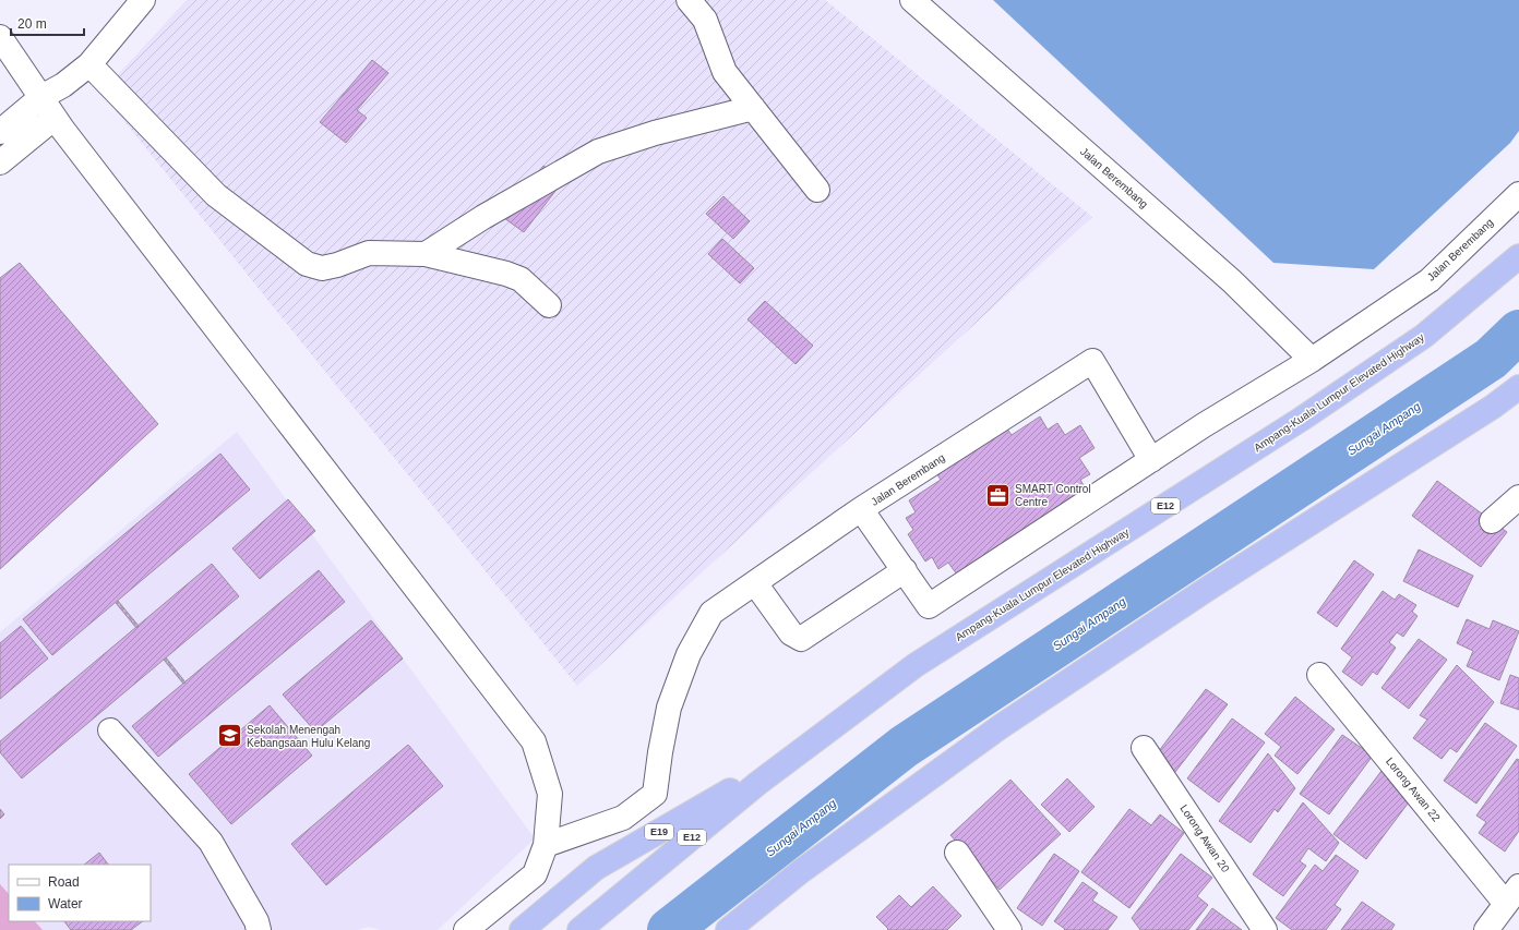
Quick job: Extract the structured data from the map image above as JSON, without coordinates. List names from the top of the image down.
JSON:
{
  "streets": {
    "highway": ["Ampang-Kuala Lumpur Elevated Highway", "E12", "E19"],
    "street": ["Jalan Berembang", "Lorong Awan 22", "Lorong Awan 20"]
  },
  "crossings": [
    ["Ampang-Kuala Lumpur Elevated Highway", "E19"]
  ],
  "water": ["Sungai Ampang"],
  "places": {
    "office": ["SMART Control Centre"],
    "school or university": ["Sekolah Menengah Kebangsaan Hulu Kelang"]
  },
  "legend": ["Road", "Water"],
  "scale_bar": "20 m"
}
